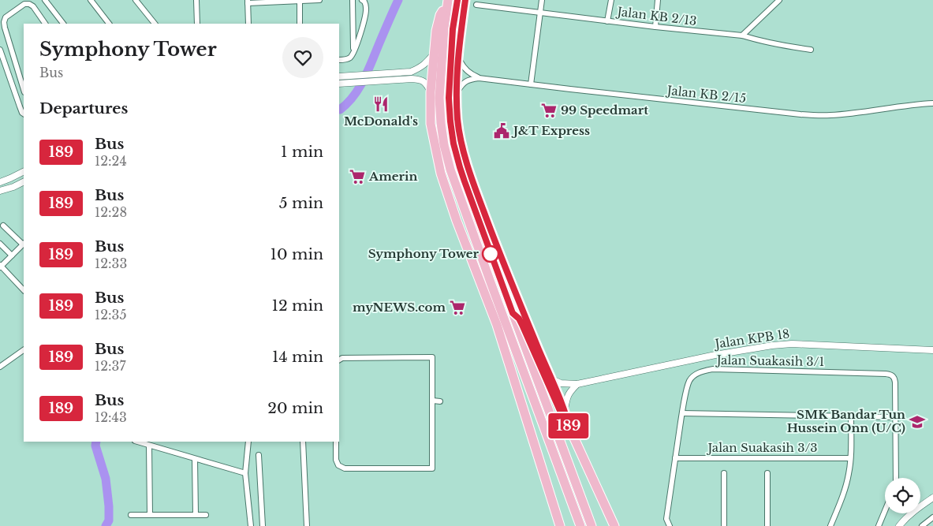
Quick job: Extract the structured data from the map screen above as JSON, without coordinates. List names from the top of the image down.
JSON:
{
  "streets": {
    "street": [
      "Jalan KB 2/13",
      "Jalan KB 2/15",
      "Jalan KPB 18",
      "Jalan Suakasih 3/1",
      "Jalan Suakasih 3/3"
    ]
  },
  "crossings": [
    ["Jalan Suakasih 3/1", "Jalan Suakasih 3/3"]
  ],
  "places": {
    "restaurant": ["McDonald's"],
    "supermarket": ["99 Speedmart", "Amerin", "myNEWS.com"],
    "public building": ["J&T Express"],
    "other": ["Symphony Tower"],
    "school or university": ["SMK Bandar Tun Hussein Onn (U/C)"]
  },
  "lines": ["bus line 189"],
  "page": {
    "on_map": "189",
    "heading": [
      ["Symphony Tower", "Bus"],
      "Departures"
    ],
    "list": [
      {
        "mark": "189",
        "name": "Bus",
        "note": "12:24",
        "value": "1 min"
      },
      {
        "mark": "189",
        "name": "Bus",
        "note": "12:28",
        "value": "5 min"
      },
      {
        "mark": "189",
        "name": "Bus",
        "note": "12:33",
        "value": "10 min"
      },
      {
        "mark": "189",
        "name": "Bus",
        "note": "12:35",
        "value": "12 min"
      },
      {
        "mark": "189",
        "name": "Bus",
        "note": "12:37",
        "value": "14 min"
      },
      {
        "mark": "189",
        "name": "Bus",
        "note": "12:43",
        "value": "20 min"
      }
    ]
  }
}
